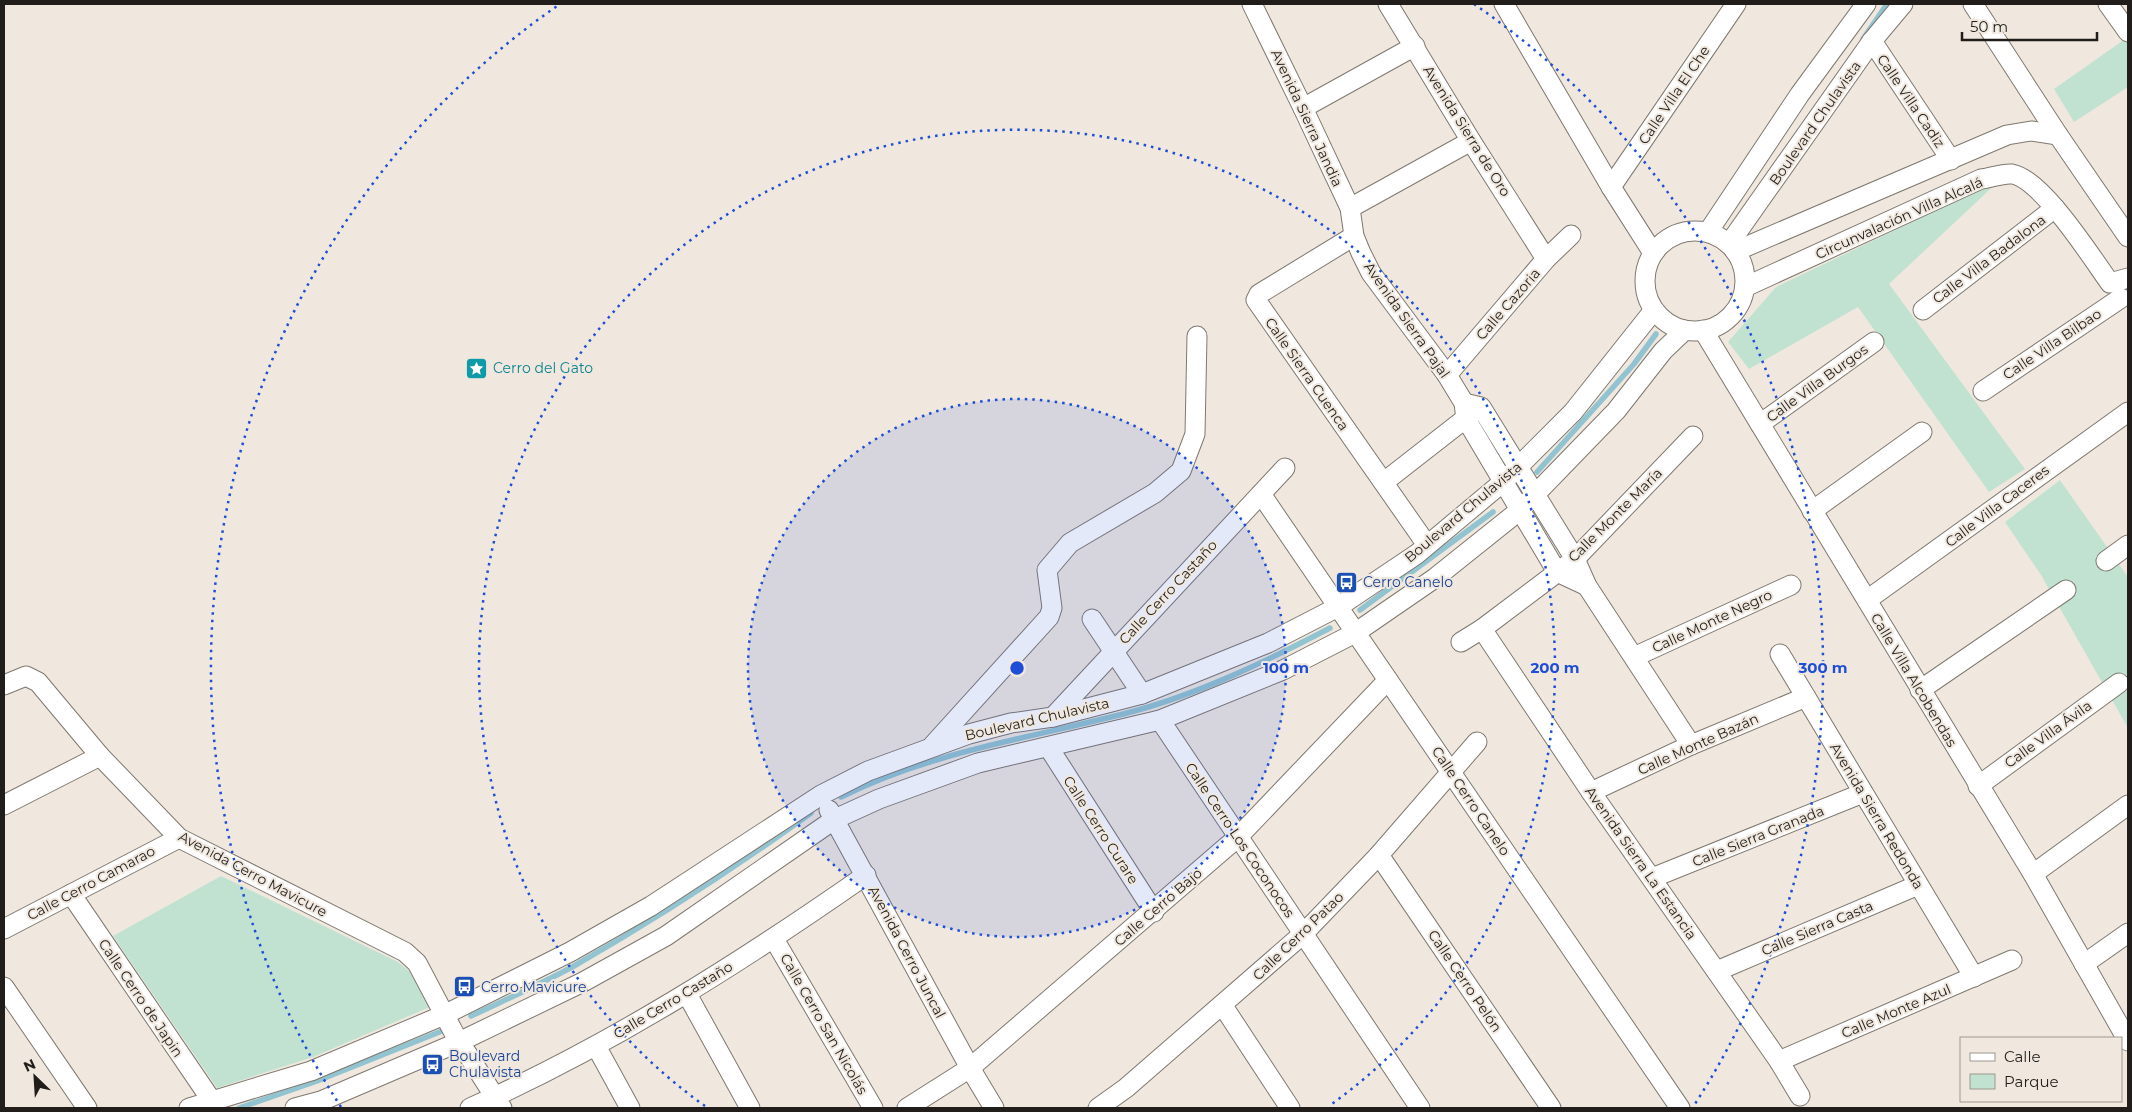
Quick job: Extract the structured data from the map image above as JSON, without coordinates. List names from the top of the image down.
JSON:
{
  "streets": {
    "street": [
      "Calle Villa El Che",
      "Calle Villa Cadiz",
      "Avenida Sierra Jandia",
      "Boulevard Chulavista",
      "Avenida Sierra de Oro",
      "Circunvalación Villa Alcalá",
      "Calle Villa Badalona",
      "Calle Cazoria",
      "Avenida Sierra Pajal",
      "Calle Villa Bilbao",
      "Calle Sierra Cuenca",
      "Calle Villa Burgos",
      "Calle Villa Caceres",
      "Calle Monte María",
      "Calle Cerro Castaño",
      "Calle Monte Negro",
      "Calle Villa Alcobendas",
      "Calle Villa Ávila",
      "Calle Monte Bazán",
      "Calle Cerro Canelo",
      "Avenida Sierra Redonda",
      "Calle Cerro Curare",
      "Calle Sierra Granada",
      "Calle Cerro Los Coconocos",
      "Avenida Sierra La Estancia",
      "Avenida Cerro Mavicure",
      "Calle Cerro Camarao",
      "Calle Cerro Bajo",
      "Calle Sierra Casta",
      "Calle Cerro Patao",
      "Avenida Cerro Juncal",
      "Calle Cerro Pelón",
      "Calle Cerro de Japin",
      "Calle Monte Azul",
      "Calle Cerro San Nicolás"
    ]
  },
  "crossings": [
    ["Calle Villa Cadiz", "Boulevard Chulavista"],
    ["Avenida Sierra Jandia", "Avenida Sierra Pajal"],
    ["Avenida Sierra Jandia", "Calle Sierra Cuenca"],
    ["Boulevard Chulavista", "Circunvalación Villa Alcalá"],
    ["Boulevard Chulavista", "Avenida Sierra Pajal"],
    ["Boulevard Chulavista", "Calle Sierra Cuenca"],
    ["Boulevard Chulavista", "Calle Cerro Castaño"],
    ["Boulevard Chulavista", "Calle Villa Alcobendas"],
    ["Boulevard Chulavista", "Calle Cerro Canelo"],
    ["Boulevard Chulavista", "Avenida Cerro Mavicure"],
    ["Boulevard Chulavista", "Avenida Cerro Juncal"],
    ["Boulevard Chulavista", "Calle Cerro de Japin"],
    ["Avenida Sierra de Oro", "Calle Cazoria"],
    ["Circunvalación Villa Alcalá", "Calle Villa Badalona"],
    ["Circunvalación Villa Alcalá", "Calle Villa Bilbao"],
    ["Circunvalación Villa Alcalá", "Calle Villa Alcobendas"],
    ["Calle Cazoria", "Avenida Sierra Pajal"],
    ["Avenida Sierra Pajal", "Calle Sierra Cuenca"],
    ["Avenida Sierra Pajal", "Calle Monte María"],
    ["Avenida Sierra Pajal", "Calle Monte Negro"],
    ["Avenida Sierra Pajal", "Calle Monte Bazán"],
    ["Calle Villa Burgos", "Calle Villa Alcobendas"],
    ["Calle Villa Caceres", "Calle Villa Alcobendas"],
    ["Calle Monte María", "Avenida Sierra La Estancia"],
    ["Calle Cerro Castaño", "Calle Cerro Canelo"],
    ["Calle Cerro Castaño", "Avenida Cerro Mavicure"],
    ["Calle Cerro Castaño", "Avenida Cerro Juncal"],
    ["Calle Cerro Castaño", "Calle Cerro San Nicolás"],
    ["Calle Villa Alcobendas", "Calle Villa Ávila"],
    ["Calle Monte Bazán", "Avenida Sierra Redonda"],
    ["Calle Monte Bazán", "Avenida Sierra La Estancia"],
    ["Calle Cerro Canelo", "Calle Cerro Bajo"],
    ["Calle Cerro Canelo", "Calle Cerro Patao"],
    ["Avenida Sierra Redonda", "Calle Sierra Granada"],
    ["Avenida Sierra Redonda", "Calle Sierra Casta"],
    ["Avenida Sierra Redonda", "Calle Monte Azul"],
    ["Calle Cerro Curare", "Calle Cerro Bajo"],
    ["Calle Sierra Granada", "Avenida Sierra La Estancia"],
    ["Calle Cerro Los Coconocos", "Calle Cerro Bajo"],
    ["Calle Cerro Los Coconocos", "Calle Cerro Patao"],
    ["Avenida Sierra La Estancia", "Calle Sierra Casta"],
    ["Avenida Sierra La Estancia", "Calle Monte Azul"],
    ["Avenida Cerro Mavicure", "Calle Cerro Camarao"],
    ["Calle Cerro Camarao", "Calle Cerro de Japin"],
    ["Calle Cerro Bajo", "Avenida Cerro Juncal"],
    ["Calle Cerro Patao", "Calle Cerro Pelón"]
  ],
  "places": {
    "place": ["Cerro del Gato"],
    "bus stop": ["Cerro Canelo", "Cerro Mavicure", "Boulevard Chulavista"]
  },
  "legend": ["Calle", "Parque"],
  "scale_bar": "50 m",
  "north": "top left",
  "rings": ["100 m", "200 m", "300 m"]
}
